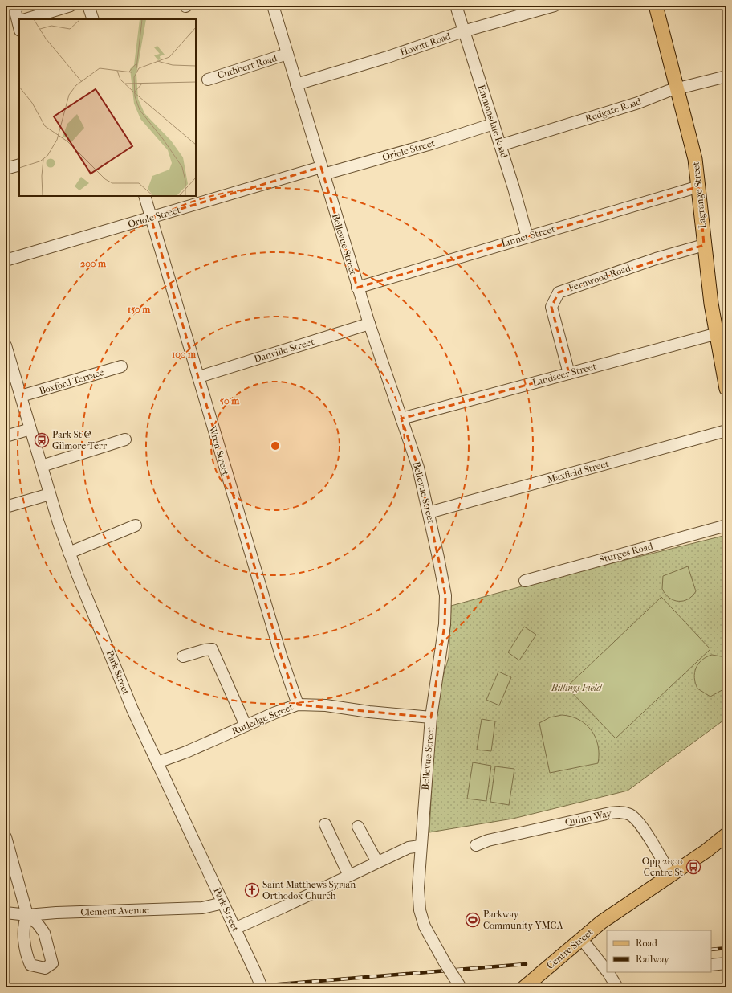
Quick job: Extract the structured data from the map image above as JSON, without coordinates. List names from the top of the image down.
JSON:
{
  "streets": {
    "main road": ["Lagrange Street", "Centre Street"],
    "street": [
      "Howitt Road",
      "Cuthbert Road",
      "Redgate Road",
      "Emmonsdale Road",
      "Oriole Street",
      "Linnet Street",
      "Bellevue Street",
      "Fernwood Road",
      "Danville Street",
      "Landseer Street",
      "Boxford Terrace",
      "Wren Street",
      "Maxfield Street",
      "Sturges Road",
      "Park Street",
      "Rutledge Street",
      "Quinn Way",
      "Clement Avenue"
    ]
  },
  "crossings": [
    ["Howitt Road", "Emmonsdale Road"],
    ["Howitt Road", "Bellevue Street"],
    ["Cuthbert Road", "Bellevue Street"],
    ["Redgate Road", "Emmonsdale Road"],
    ["Redgate Road", "Lagrange Street"],
    ["Emmonsdale Road", "Oriole Street"],
    ["Emmonsdale Road", "Linnet Street"],
    ["Oriole Street", "Bellevue Street"],
    ["Oriole Street", "Wren Street"],
    ["Lagrange Street", "Linnet Street"],
    ["Lagrange Street", "Fernwood Road"],
    ["Lagrange Street", "Landseer Street"],
    ["Linnet Street", "Bellevue Street"],
    ["Bellevue Street", "Danville Street"],
    ["Bellevue Street", "Landseer Street"],
    ["Bellevue Street", "Maxfield Street"],
    ["Bellevue Street", "Rutledge Street"],
    ["Fernwood Road", "Landseer Street"],
    ["Danville Street", "Wren Street"],
    ["Boxford Terrace", "Park Street"],
    ["Wren Street", "Rutledge Street"],
    ["Park Street", "Rutledge Street"],
    ["Park Street", "Clement Avenue"],
    ["Quinn Way", "Centre Street"]
  ],
  "parks": ["Billings Field"],
  "places": {
    "bus stop": ["Park St @ Gilmore Terr", "Opp 2000 Centre St"],
    "church": ["Saint Matthews Syrian Orthodox Church"],
    "sports": ["Parkway Community YMCA"]
  },
  "legend": ["Road", "Railway"],
  "rings": [
    "200 m",
    "150 m",
    "100 m",
    "50 m"
  ]
}
